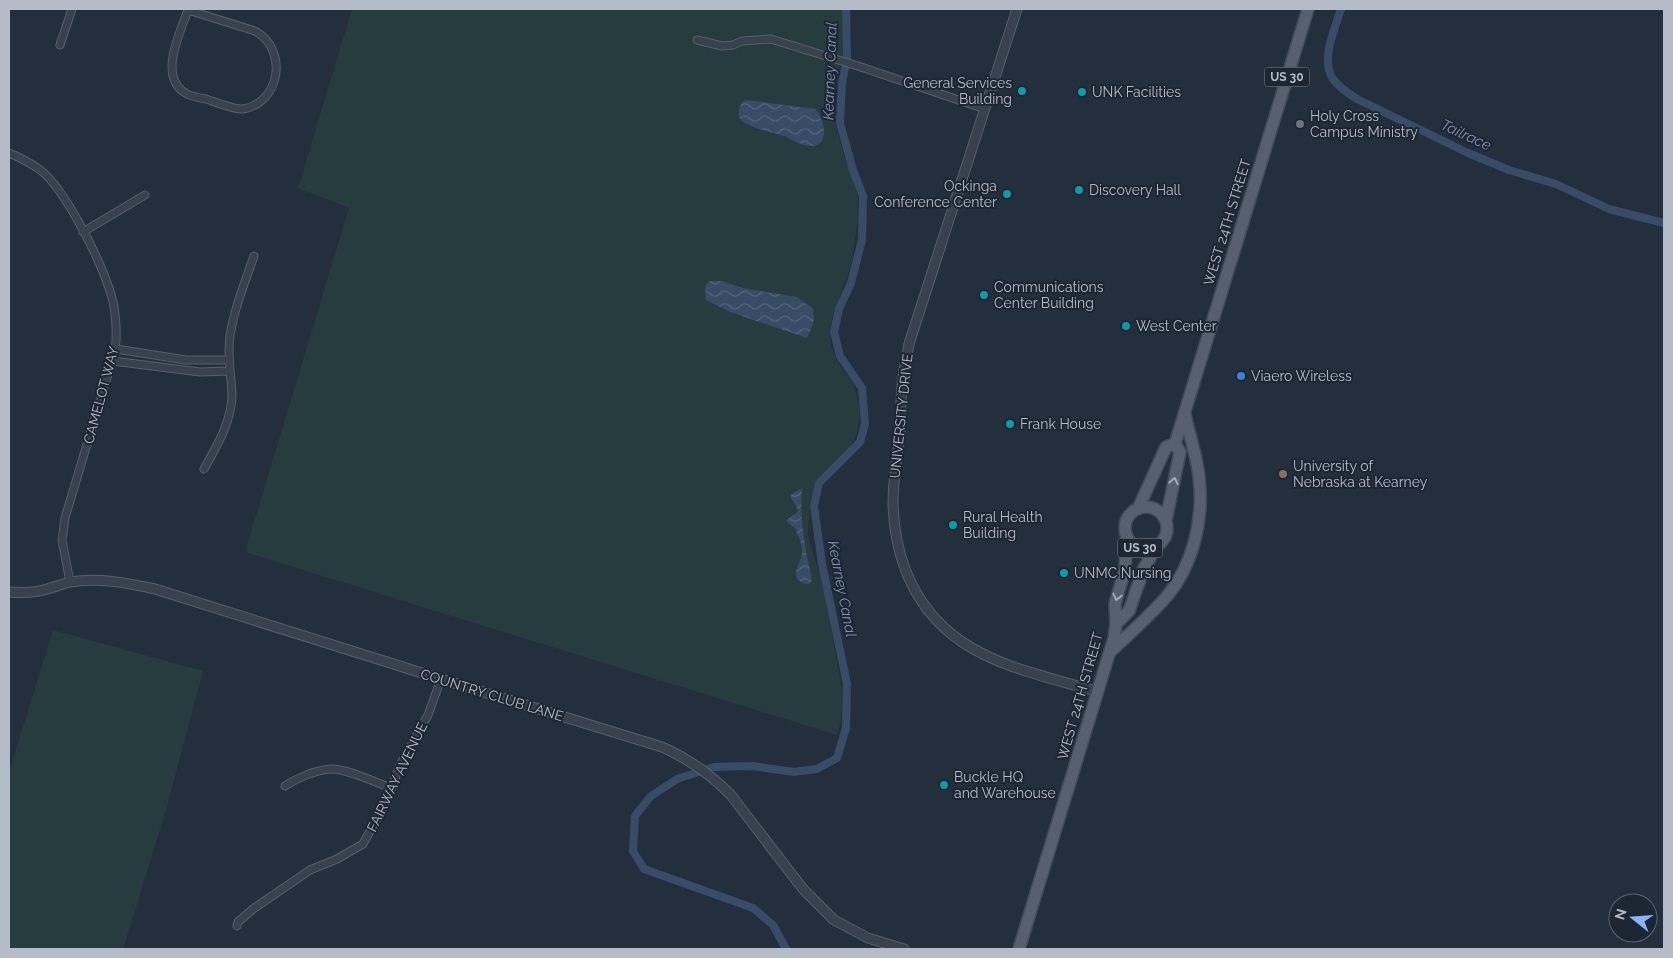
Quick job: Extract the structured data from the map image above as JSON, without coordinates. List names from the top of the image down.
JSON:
{
  "streets": {
    "main road": ["US 30", "WEST 24TH STREET"],
    "street": [
      "CAMELOT WAY",
      "UNIVERSITY DRIVE",
      "COUNTRY CLUB LANE",
      "FAIRWAY AVENUE"
    ]
  },
  "crossings": [
    ["US 30", "WEST 24TH STREET"],
    ["WEST 24TH STREET", "UNIVERSITY DRIVE"],
    ["CAMELOT WAY", "COUNTRY CLUB LANE"],
    ["COUNTRY CLUB LANE", "FAIRWAY AVENUE"]
  ],
  "water": ["Kearney Canal", "Tailrace"],
  "places": [
    "General Services Building",
    "UNK Facilities",
    "Holy Cross Campus Ministry",
    "Discovery Hall",
    "Ockinga Conference Center",
    "Communications Center Building",
    "West Center",
    "Viaero Wireless",
    "Frank House",
    "University of Nebraska at Kearney",
    "Rural Health Building",
    "UNMC Nursing",
    "Buckle HQ and Warehouse"
  ],
  "north": "left"
}
